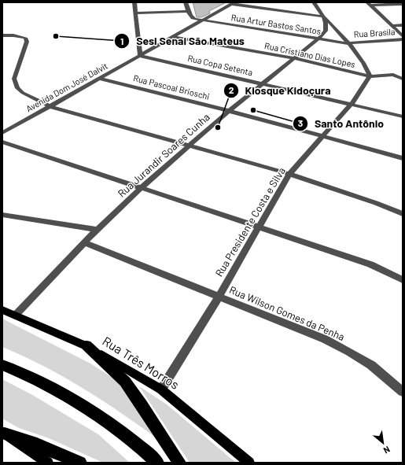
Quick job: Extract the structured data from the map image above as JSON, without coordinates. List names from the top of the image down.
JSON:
{
  "streets": {
    "main road": ["Rua Três Morros"],
    "street": [
      "Rua Artur Bastos Santos",
      "Rua Brasíla",
      "Rua Cristiano Dias Lopes",
      "Rua Copa Setenta",
      "Avenida Dom José Dalvit",
      "Rua Pascoal Brioschi",
      "Rua Jurandir Soares Cunha",
      "Rua Presidente Costa e Silva",
      "Rua Wilson Gomes da Penha"
    ]
  },
  "crossings": [
    ["Rua Artur Bastos Santos", "Rua Brasíla"],
    ["Rua Artur Bastos Santos", "Avenida Dom José Dalvit"],
    ["Rua Artur Bastos Santos", "Rua Jurandir Soares Cunha"],
    ["Rua Cristiano Dias Lopes", "Avenida Dom José Dalvit"],
    ["Rua Cristiano Dias Lopes", "Rua Jurandir Soares Cunha"],
    ["Rua Cristiano Dias Lopes", "Rua Presidente Costa e Silva"],
    ["Rua Copa Setenta", "Avenida Dom José Dalvit"],
    ["Rua Copa Setenta", "Rua Jurandir Soares Cunha"],
    ["Rua Copa Setenta", "Rua Presidente Costa e Silva"],
    ["Avenida Dom José Dalvit", "Rua Pascoal Brioschi"],
    ["Rua Pascoal Brioschi", "Rua Jurandir Soares Cunha"],
    ["Rua Pascoal Brioschi", "Rua Presidente Costa e Silva"],
    ["Rua Jurandir Soares Cunha", "Rua Wilson Gomes da Penha"],
    ["Rua Jurandir Soares Cunha", "Rua Três Morros"],
    ["Rua Presidente Costa e Silva", "Rua Wilson Gomes da Penha"],
    ["Rua Presidente Costa e Silva", "Rua Três Morros"]
  ],
  "places": ["Sesi Senai São Mateus", "Santo Antônio", "Kiosque Kidoçura"],
  "north": "bottom right"
}
